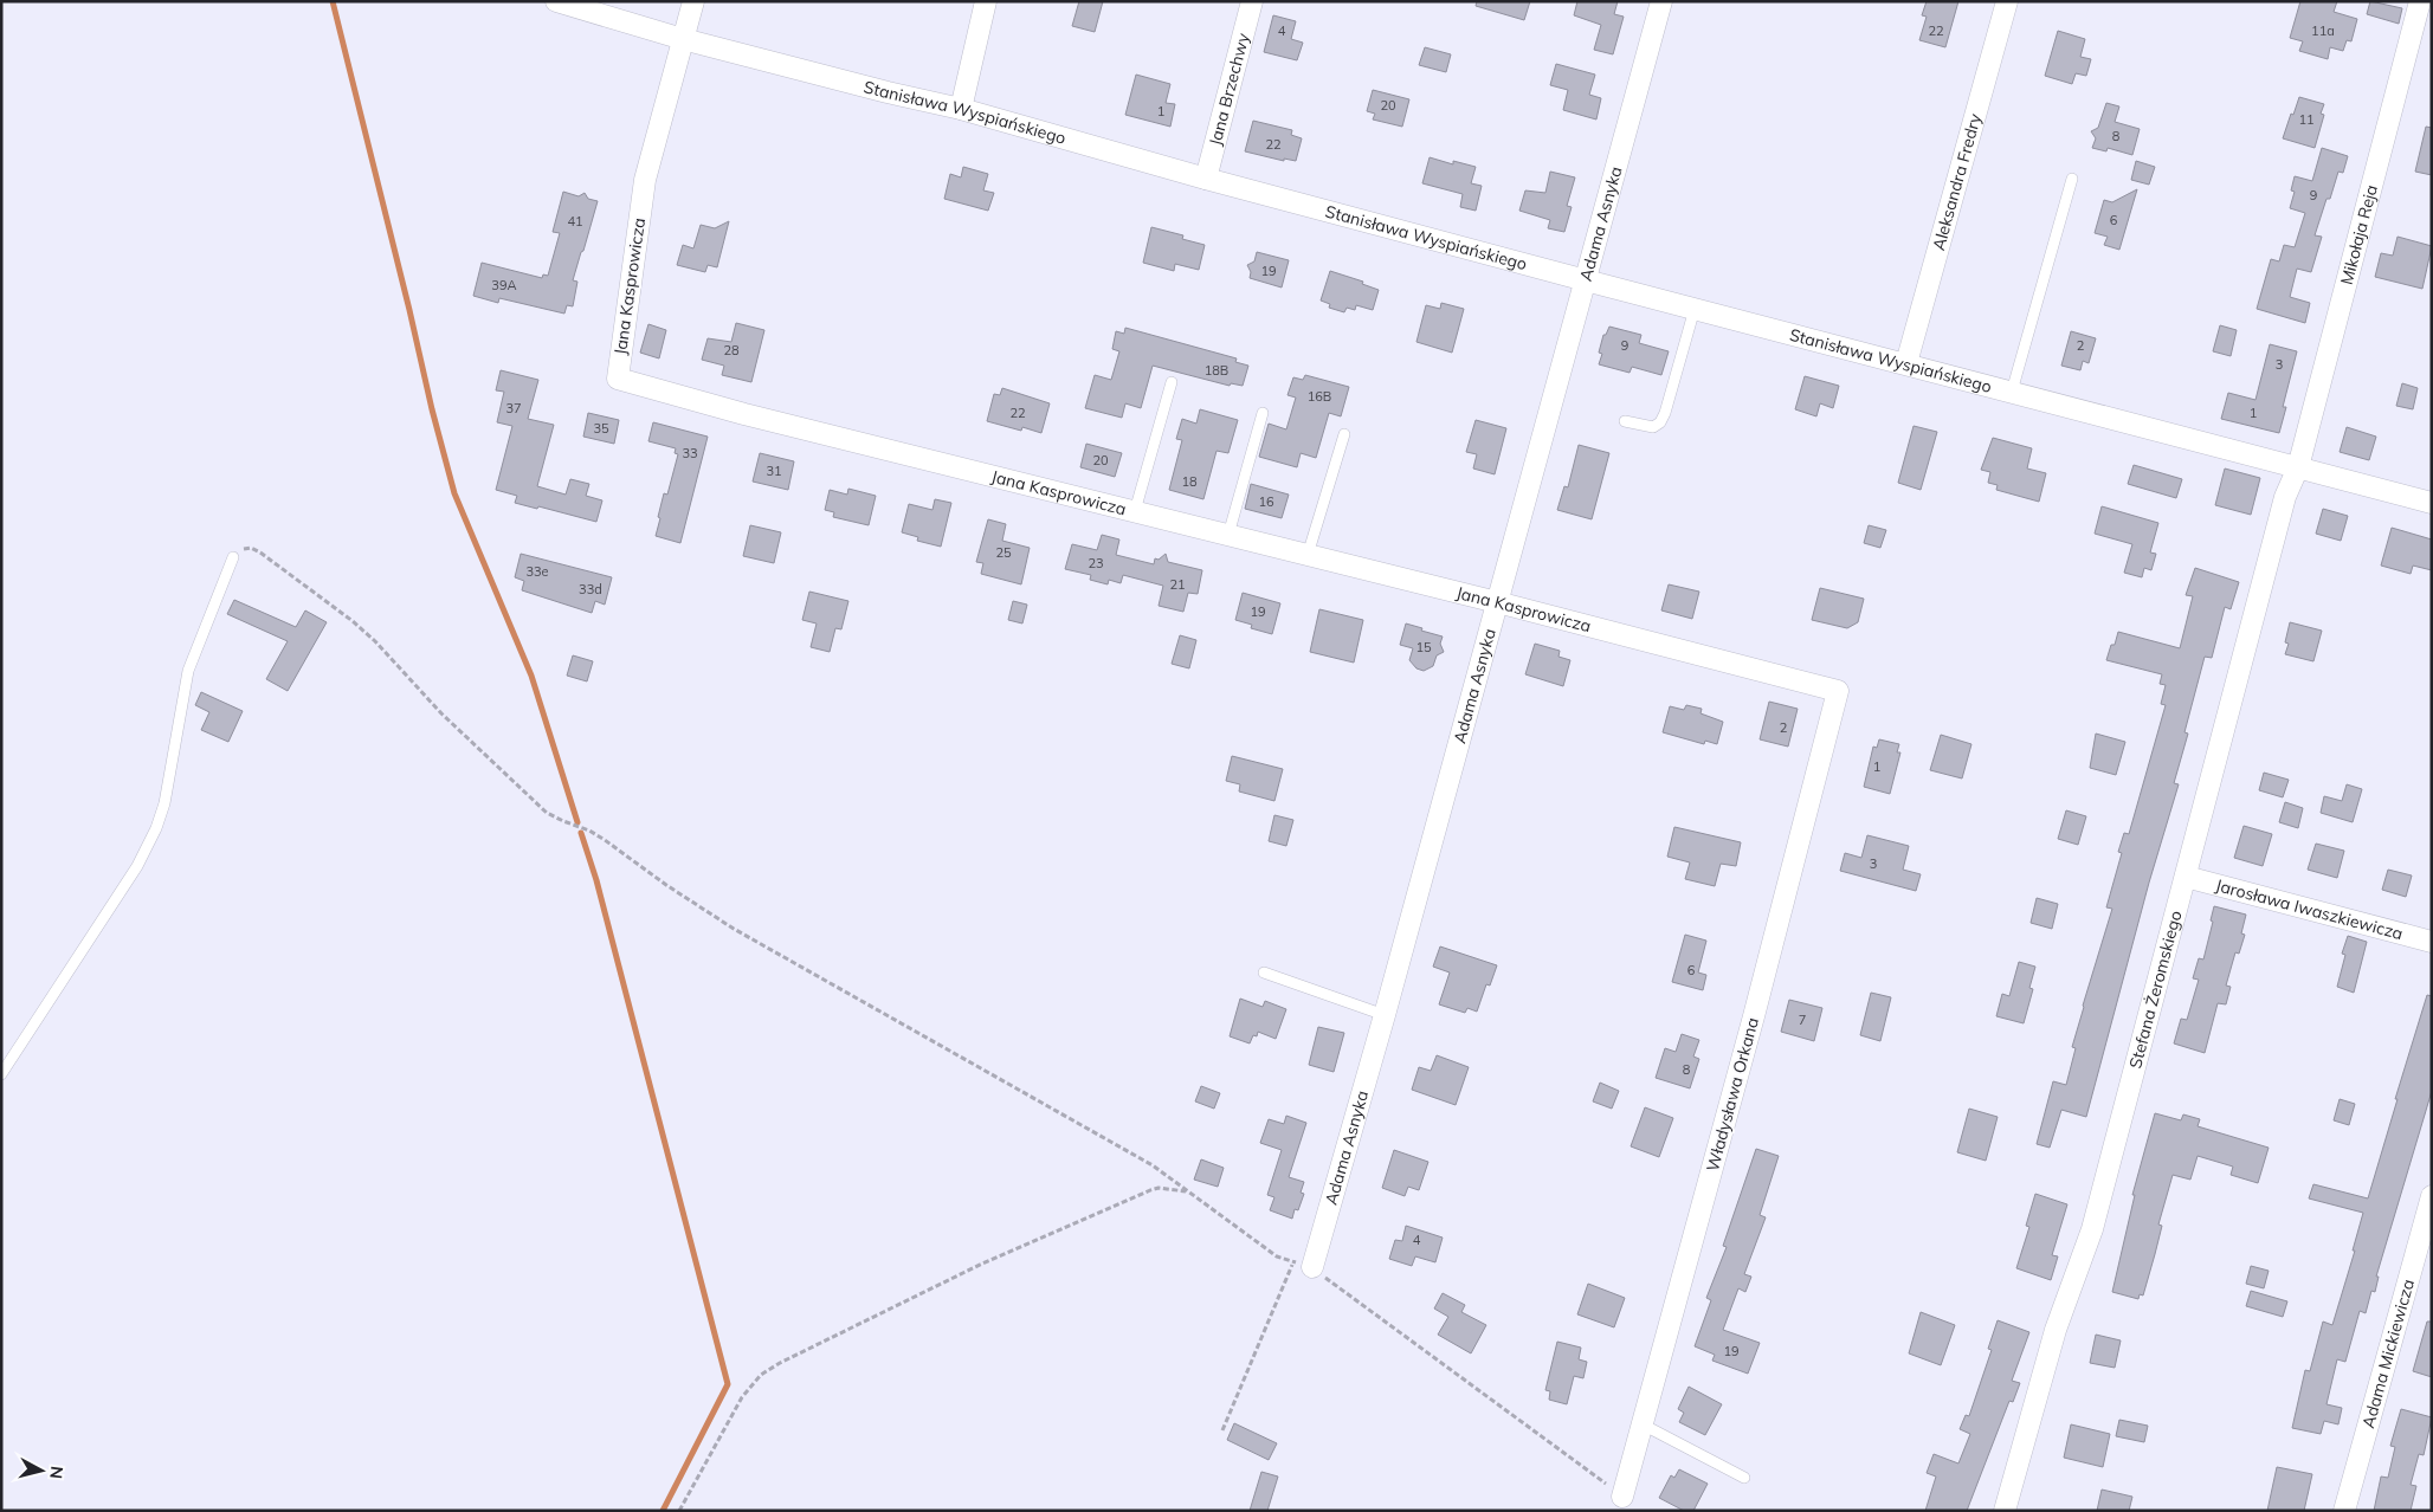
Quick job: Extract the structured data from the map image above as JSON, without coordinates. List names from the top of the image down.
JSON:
{
  "streets": {
    "street": [
      "Jana Brzechwy",
      "Stanisława Wyspiańskiego",
      "Aleksandra Fredry",
      "Adama Asnyka",
      "Mikołaja Reja",
      "Jana Kasprowicza",
      "Jarosława Iwaszkiewicza",
      "Stefana Żeromskiego",
      "Władysława Orkana",
      "Adama Mickiewicza"
    ]
  },
  "crossings": [
    ["Jana Brzechwy", "Stanisława Wyspiańskiego"],
    ["Stanisława Wyspiańskiego", "Aleksandra Fredry"],
    ["Stanisława Wyspiańskiego", "Adama Asnyka"],
    ["Stanisława Wyspiańskiego", "Mikołaja Reja"],
    ["Stanisława Wyspiańskiego", "Jana Kasprowicza"],
    ["Stanisława Wyspiańskiego", "Stefana Żeromskiego"],
    ["Adama Asnyka", "Jana Kasprowicza"],
    ["Mikołaja Reja", "Stefana Żeromskiego"],
    ["Jana Kasprowicza", "Władysława Orkana"],
    ["Jarosława Iwaszkiewicza", "Stefana Żeromskiego"]
  ],
  "house_numbers": [
    "4",
    "22",
    "11a",
    "20",
    "1",
    "11",
    "8",
    "22",
    "9",
    "6",
    "41",
    "19",
    "39A",
    "9",
    "2",
    "28",
    "3",
    "18B",
    "16B",
    "37",
    "22",
    "1",
    "35",
    "33",
    "20",
    "31",
    "18",
    "16",
    "25",
    "23",
    "33e",
    "21",
    "33d",
    "19",
    "15",
    "2",
    "1",
    "3",
    "6",
    "7",
    "8",
    "4",
    "19"
  ],
  "north": "right"
}
